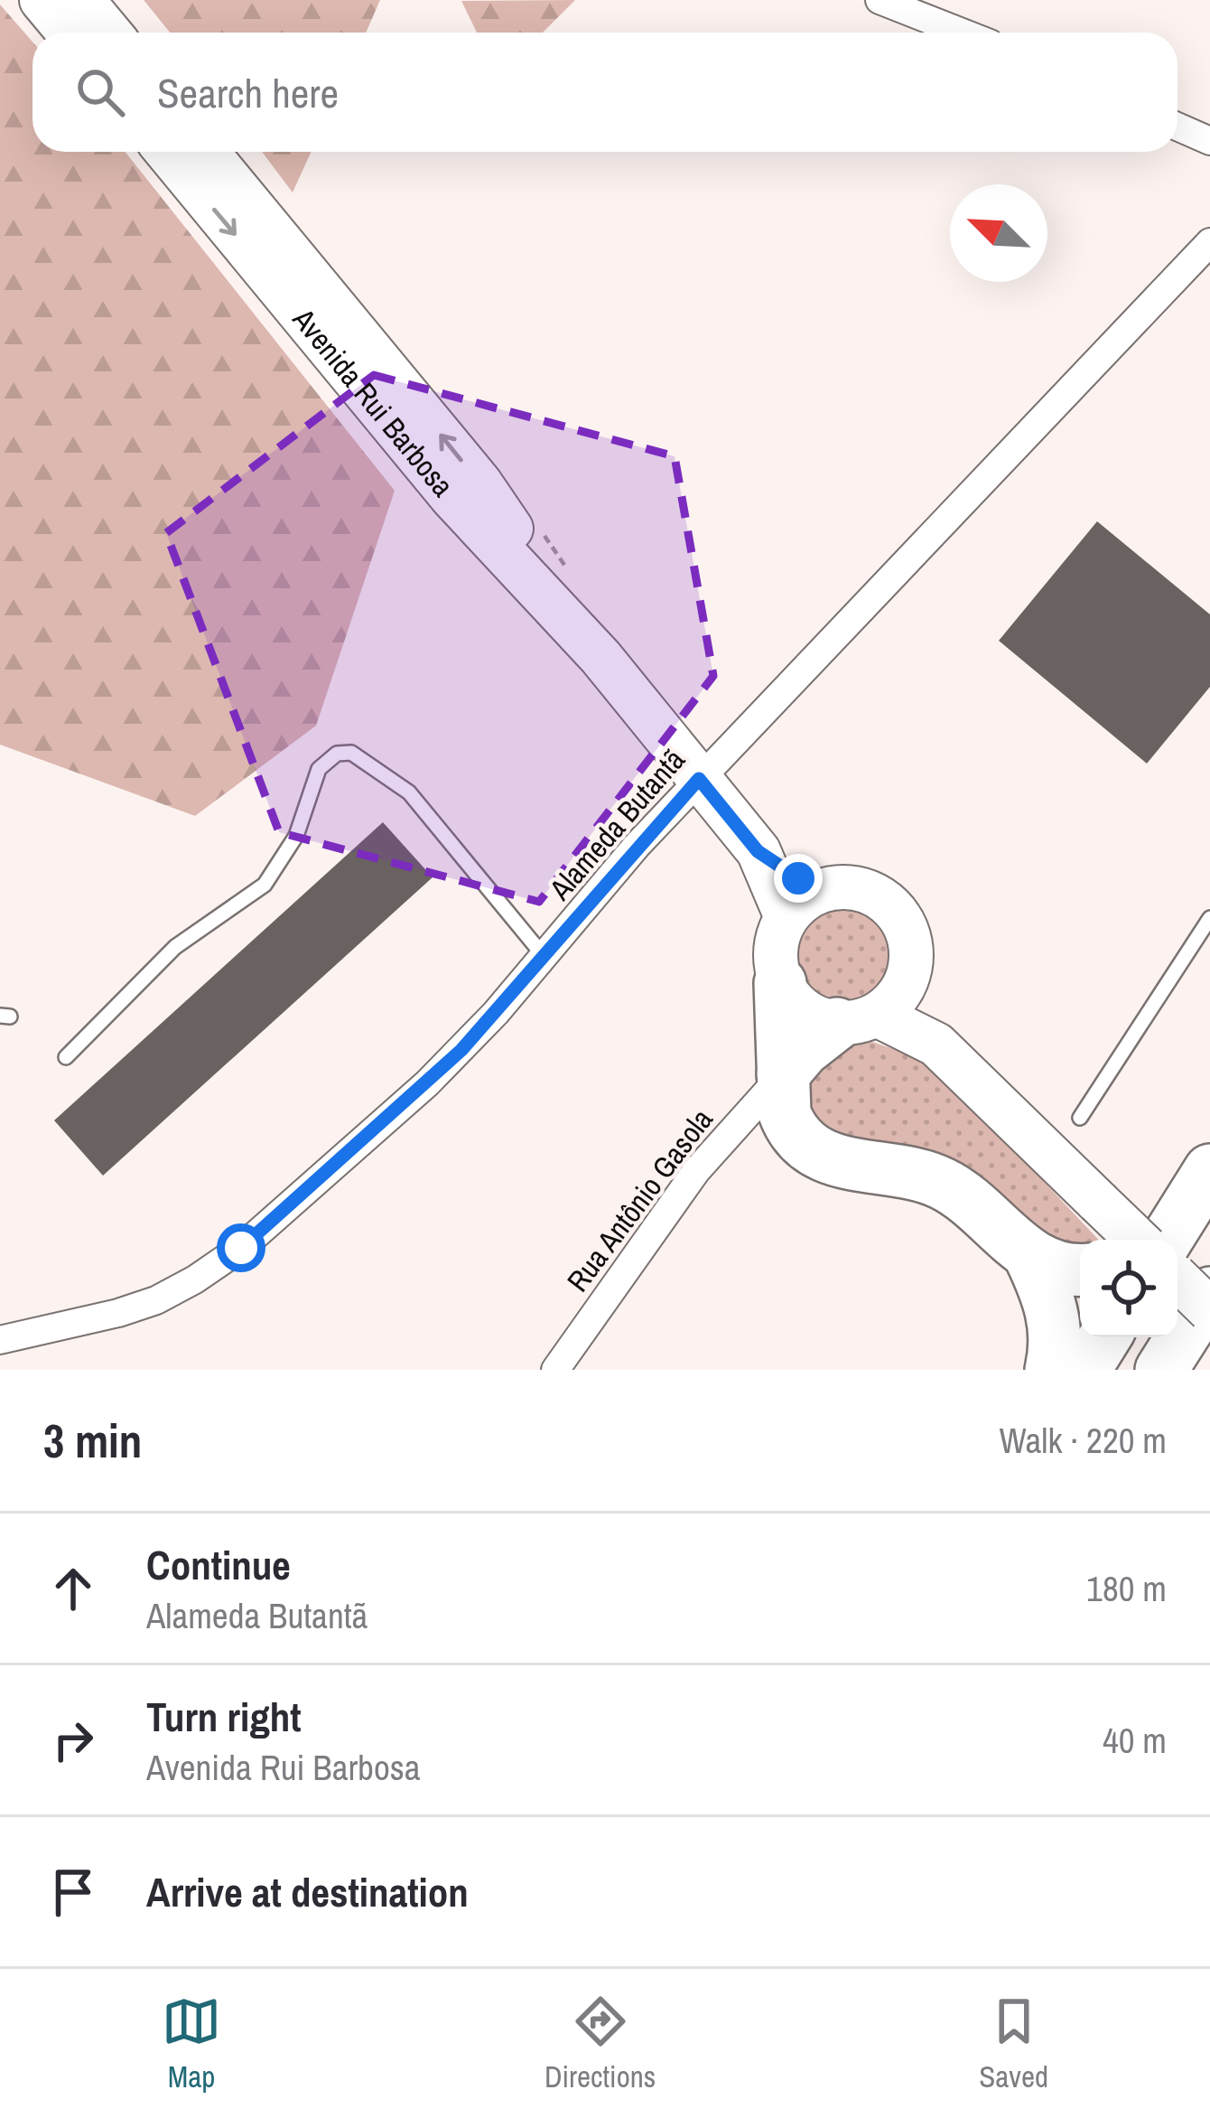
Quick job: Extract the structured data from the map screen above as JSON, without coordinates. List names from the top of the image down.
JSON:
{
  "streets": {
    "main road": ["Avenida Rui Barbosa"],
    "street": ["Alameda Butantã", "Rua Antônio Gasola"]
  },
  "crossings": [
    ["Avenida Rui Barbosa", "Alameda Butantã"]
  ],
  "north": "top left",
  "page": {
    "search": "Search here",
    "heading": ["3 min", "Walk · 220 m"],
    "list": [
      ["Continue", "Alameda Butantã", "180 m"],
      ["Turn right", "Avenida Rui Barbosa", "40 m"],
      "Arrive at destination"
    ],
    "nav": ["Map", "Directions", "Saved"]
  }
}
